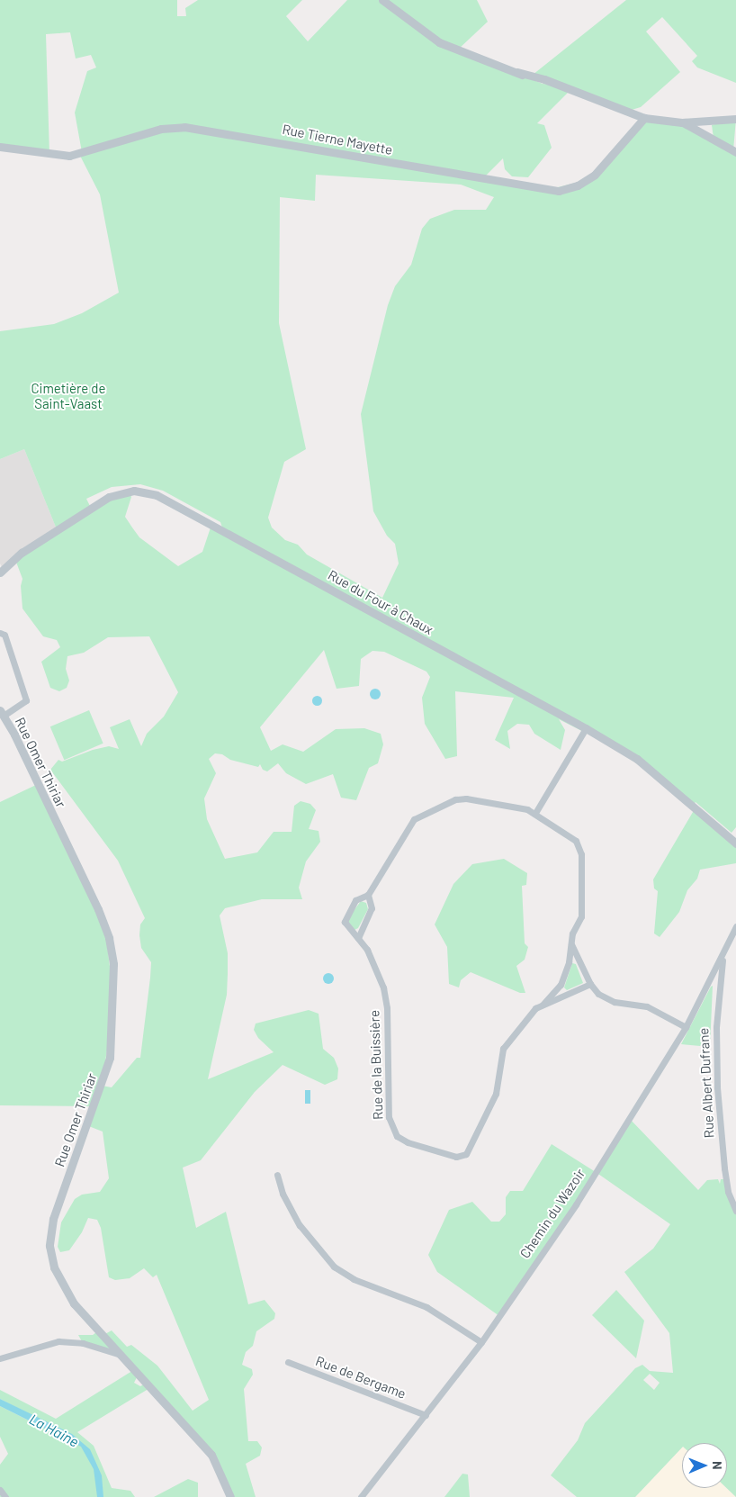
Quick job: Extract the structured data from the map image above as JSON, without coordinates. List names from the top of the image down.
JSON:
{
  "streets": {
    "street": [
      "Rue Tierne Mayette",
      "Rue du Four à Chaux",
      "Rue Omer Thiriar",
      "Rue de la Buissière",
      "Rue Albert Dufrane",
      "Chemin du Wazoir",
      "Rue de Bergame"
    ]
  },
  "crossings": [
    ["Rue Albert Dufrane", "Chemin du Wazoir"],
    ["Chemin du Wazoir", "Rue de Bergame"]
  ],
  "water": ["La Haine"],
  "parks": ["Cimetière de Saint-Vaast"],
  "north": "right"
}
